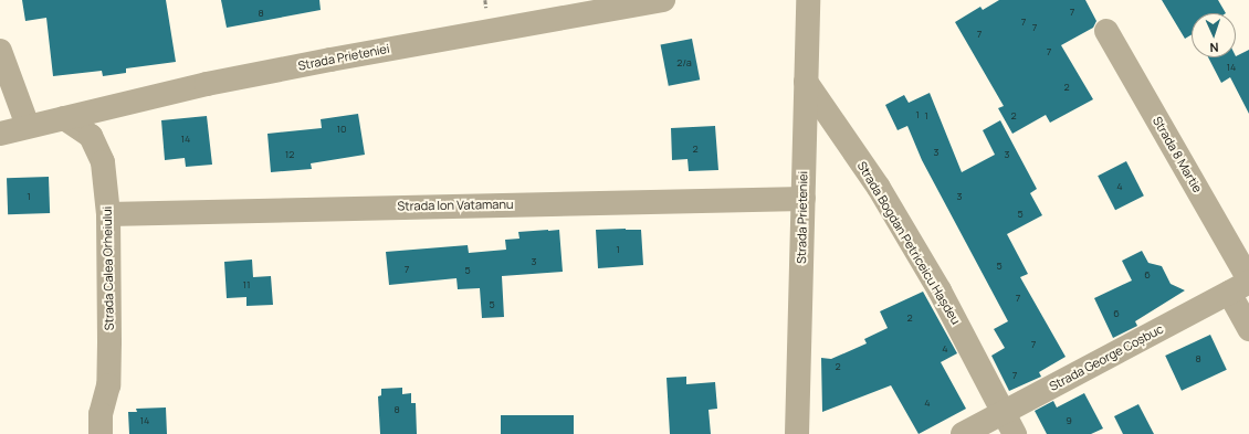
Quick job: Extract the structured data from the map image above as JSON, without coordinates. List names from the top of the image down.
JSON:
{
  "streets": {
    "street": [
      "Strada Prieteniei",
      "Strada 8 Martie",
      "Strada Ion Vatamanu",
      "Strada Bogdan Petriceicu Hașdeu",
      "Strada Calea Orheiului",
      "Strada George Coșbuc"
    ]
  },
  "crossings": [
    ["Strada Prieteniei", "Strada Ion Vatamanu"],
    ["Strada Prieteniei", "Strada Bogdan Petriceicu Hașdeu"],
    ["Strada Prieteniei", "Strada Calea Orheiului"],
    ["Strada 8 Martie", "Strada George Coșbuc"],
    ["Strada Ion Vatamanu", "Strada Calea Orheiului"],
    ["Strada Bogdan Petriceicu Hașdeu", "Strada George Coșbuc"]
  ],
  "house_numbers": [
    "7",
    "8",
    "7",
    "7",
    "7",
    "7",
    "2/a",
    "14",
    "2",
    "1",
    "1",
    "2",
    "10",
    "14",
    "2",
    "3",
    "12",
    "3",
    "4",
    "1",
    "3",
    "5",
    "1",
    "3",
    "5",
    "7",
    "5",
    "6",
    "11",
    "7",
    "5",
    "6",
    "2",
    "7",
    "4",
    "8",
    "2",
    "7",
    "4",
    "8",
    "14",
    "9"
  ],
  "north": "bottom"
}
